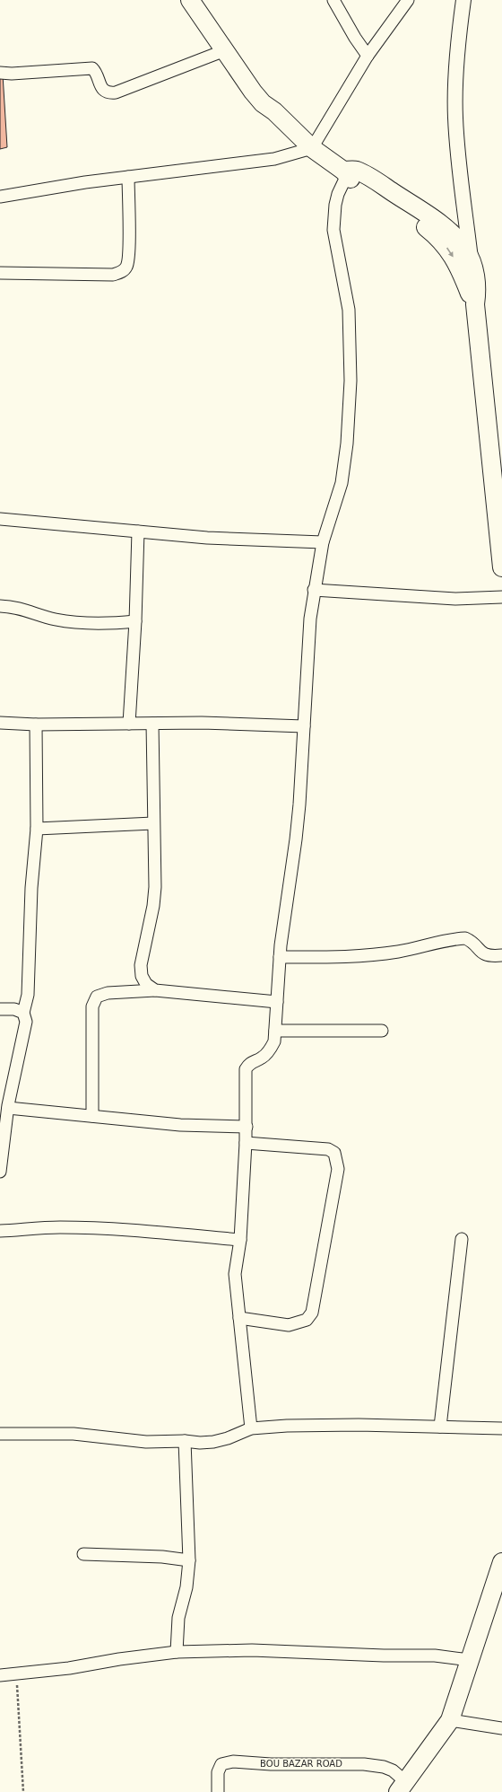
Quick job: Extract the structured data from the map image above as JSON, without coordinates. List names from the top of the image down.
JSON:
{
  "streets": {
    "street": ["BOU BAZAR ROAD"]
  }
}
